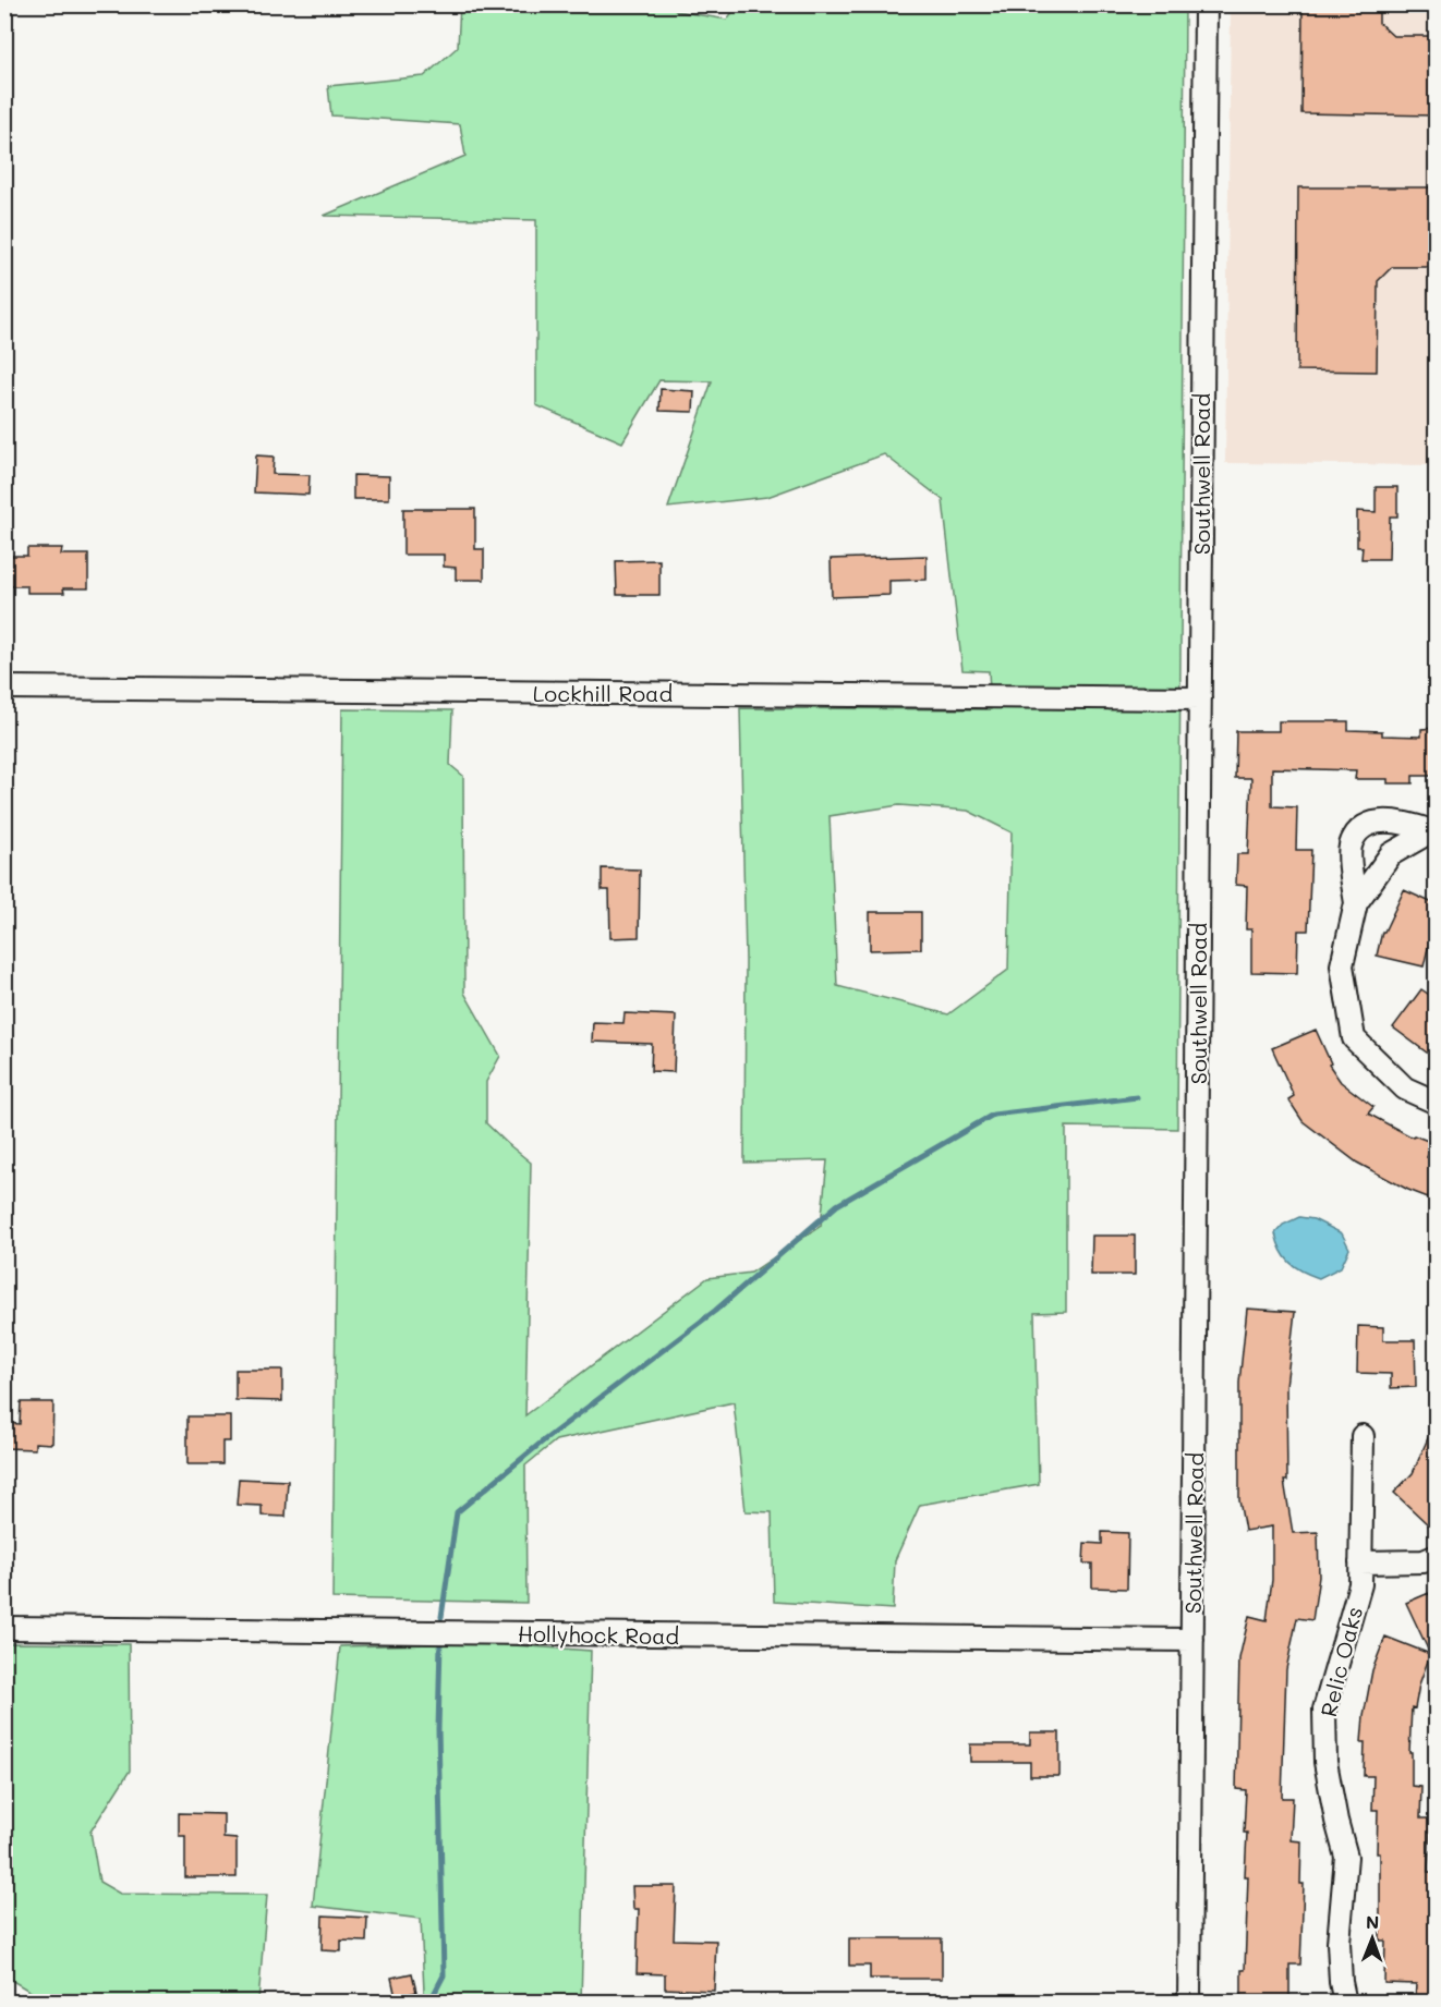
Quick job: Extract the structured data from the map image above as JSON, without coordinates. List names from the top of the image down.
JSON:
{
  "streets": {
    "street": [
      "Southwell Road",
      "Lockhill Road",
      "Hollyhock Road",
      "Relic Oaks"
    ]
  },
  "crossings": [
    ["Southwell Road", "Lockhill Road"],
    ["Southwell Road", "Hollyhock Road"]
  ],
  "north": "top"
}
